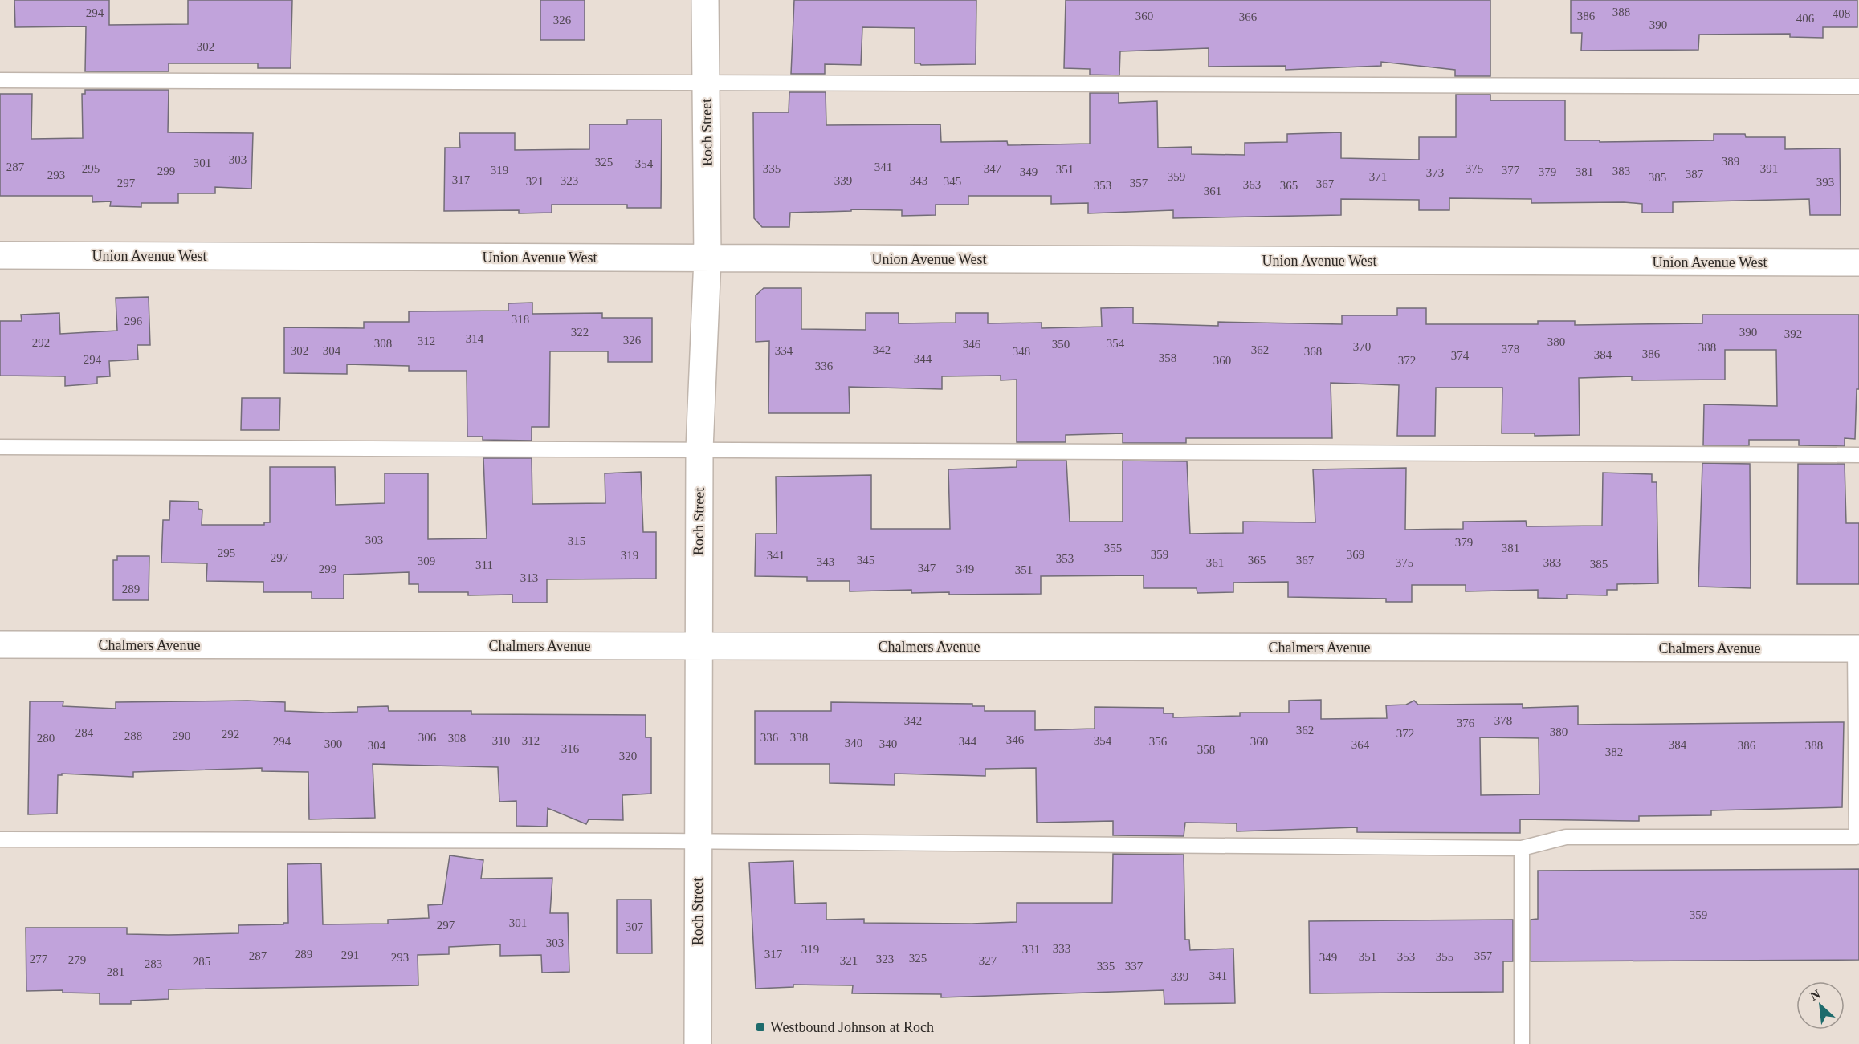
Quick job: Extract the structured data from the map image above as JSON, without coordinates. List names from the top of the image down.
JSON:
{
  "streets": {
    "street": ["Roch Street", "Union Avenue West", "Chalmers Avenue"]
  },
  "crossings": [
    ["Roch Street", "Union Avenue West"],
    ["Roch Street", "Chalmers Avenue"]
  ],
  "places": {
    "transit": ["Westbound Johnson at Roch"]
  },
  "house_numbers": [
    "388",
    "294",
    "408",
    "360",
    "386",
    "366",
    "406",
    "326",
    "390",
    "302",
    "303",
    "389",
    "325",
    "301",
    "354",
    "287",
    "341",
    "295",
    "335",
    "347",
    "375",
    "391",
    "351",
    "319",
    "377",
    "299",
    "383",
    "349",
    "379",
    "381",
    "373",
    "387",
    "293",
    "359",
    "371",
    "385",
    "317",
    "323",
    "339",
    "343",
    "321",
    "345",
    "393",
    "297",
    "357",
    "367",
    "363",
    "353",
    "365",
    "361",
    "318",
    "296",
    "322",
    "390",
    "392",
    "314",
    "326",
    "312",
    "380",
    "292",
    "308",
    "354",
    "346",
    "350",
    "370",
    "388",
    "378",
    "342",
    "362",
    "302",
    "304",
    "334",
    "348",
    "368",
    "386",
    "384",
    "374",
    "358",
    "344",
    "294",
    "360",
    "372",
    "336",
    "303",
    "315",
    "379",
    "355",
    "381",
    "295",
    "359",
    "369",
    "319",
    "341",
    "297",
    "353",
    "345",
    "365",
    "367",
    "309",
    "343",
    "361",
    "375",
    "383",
    "385",
    "311",
    "347",
    "299",
    "349",
    "351",
    "313",
    "289",
    "342",
    "378",
    "376",
    "362",
    "380",
    "284",
    "372",
    "292",
    "288",
    "290",
    "306",
    "336",
    "338",
    "280",
    "308",
    "346",
    "310",
    "312",
    "354",
    "294",
    "344",
    "356",
    "360",
    "340",
    "300",
    "340",
    "364",
    "384",
    "304",
    "386",
    "388",
    "316",
    "358",
    "382",
    "320",
    "359",
    "301",
    "297",
    "307",
    "303",
    "333",
    "319",
    "331",
    "289",
    "317",
    "291",
    "287",
    "357",
    "351",
    "353",
    "355",
    "293",
    "349",
    "325",
    "277",
    "323",
    "279",
    "321",
    "327",
    "285",
    "283",
    "335",
    "337",
    "281",
    "341",
    "339"
  ],
  "north": "top left"
}
